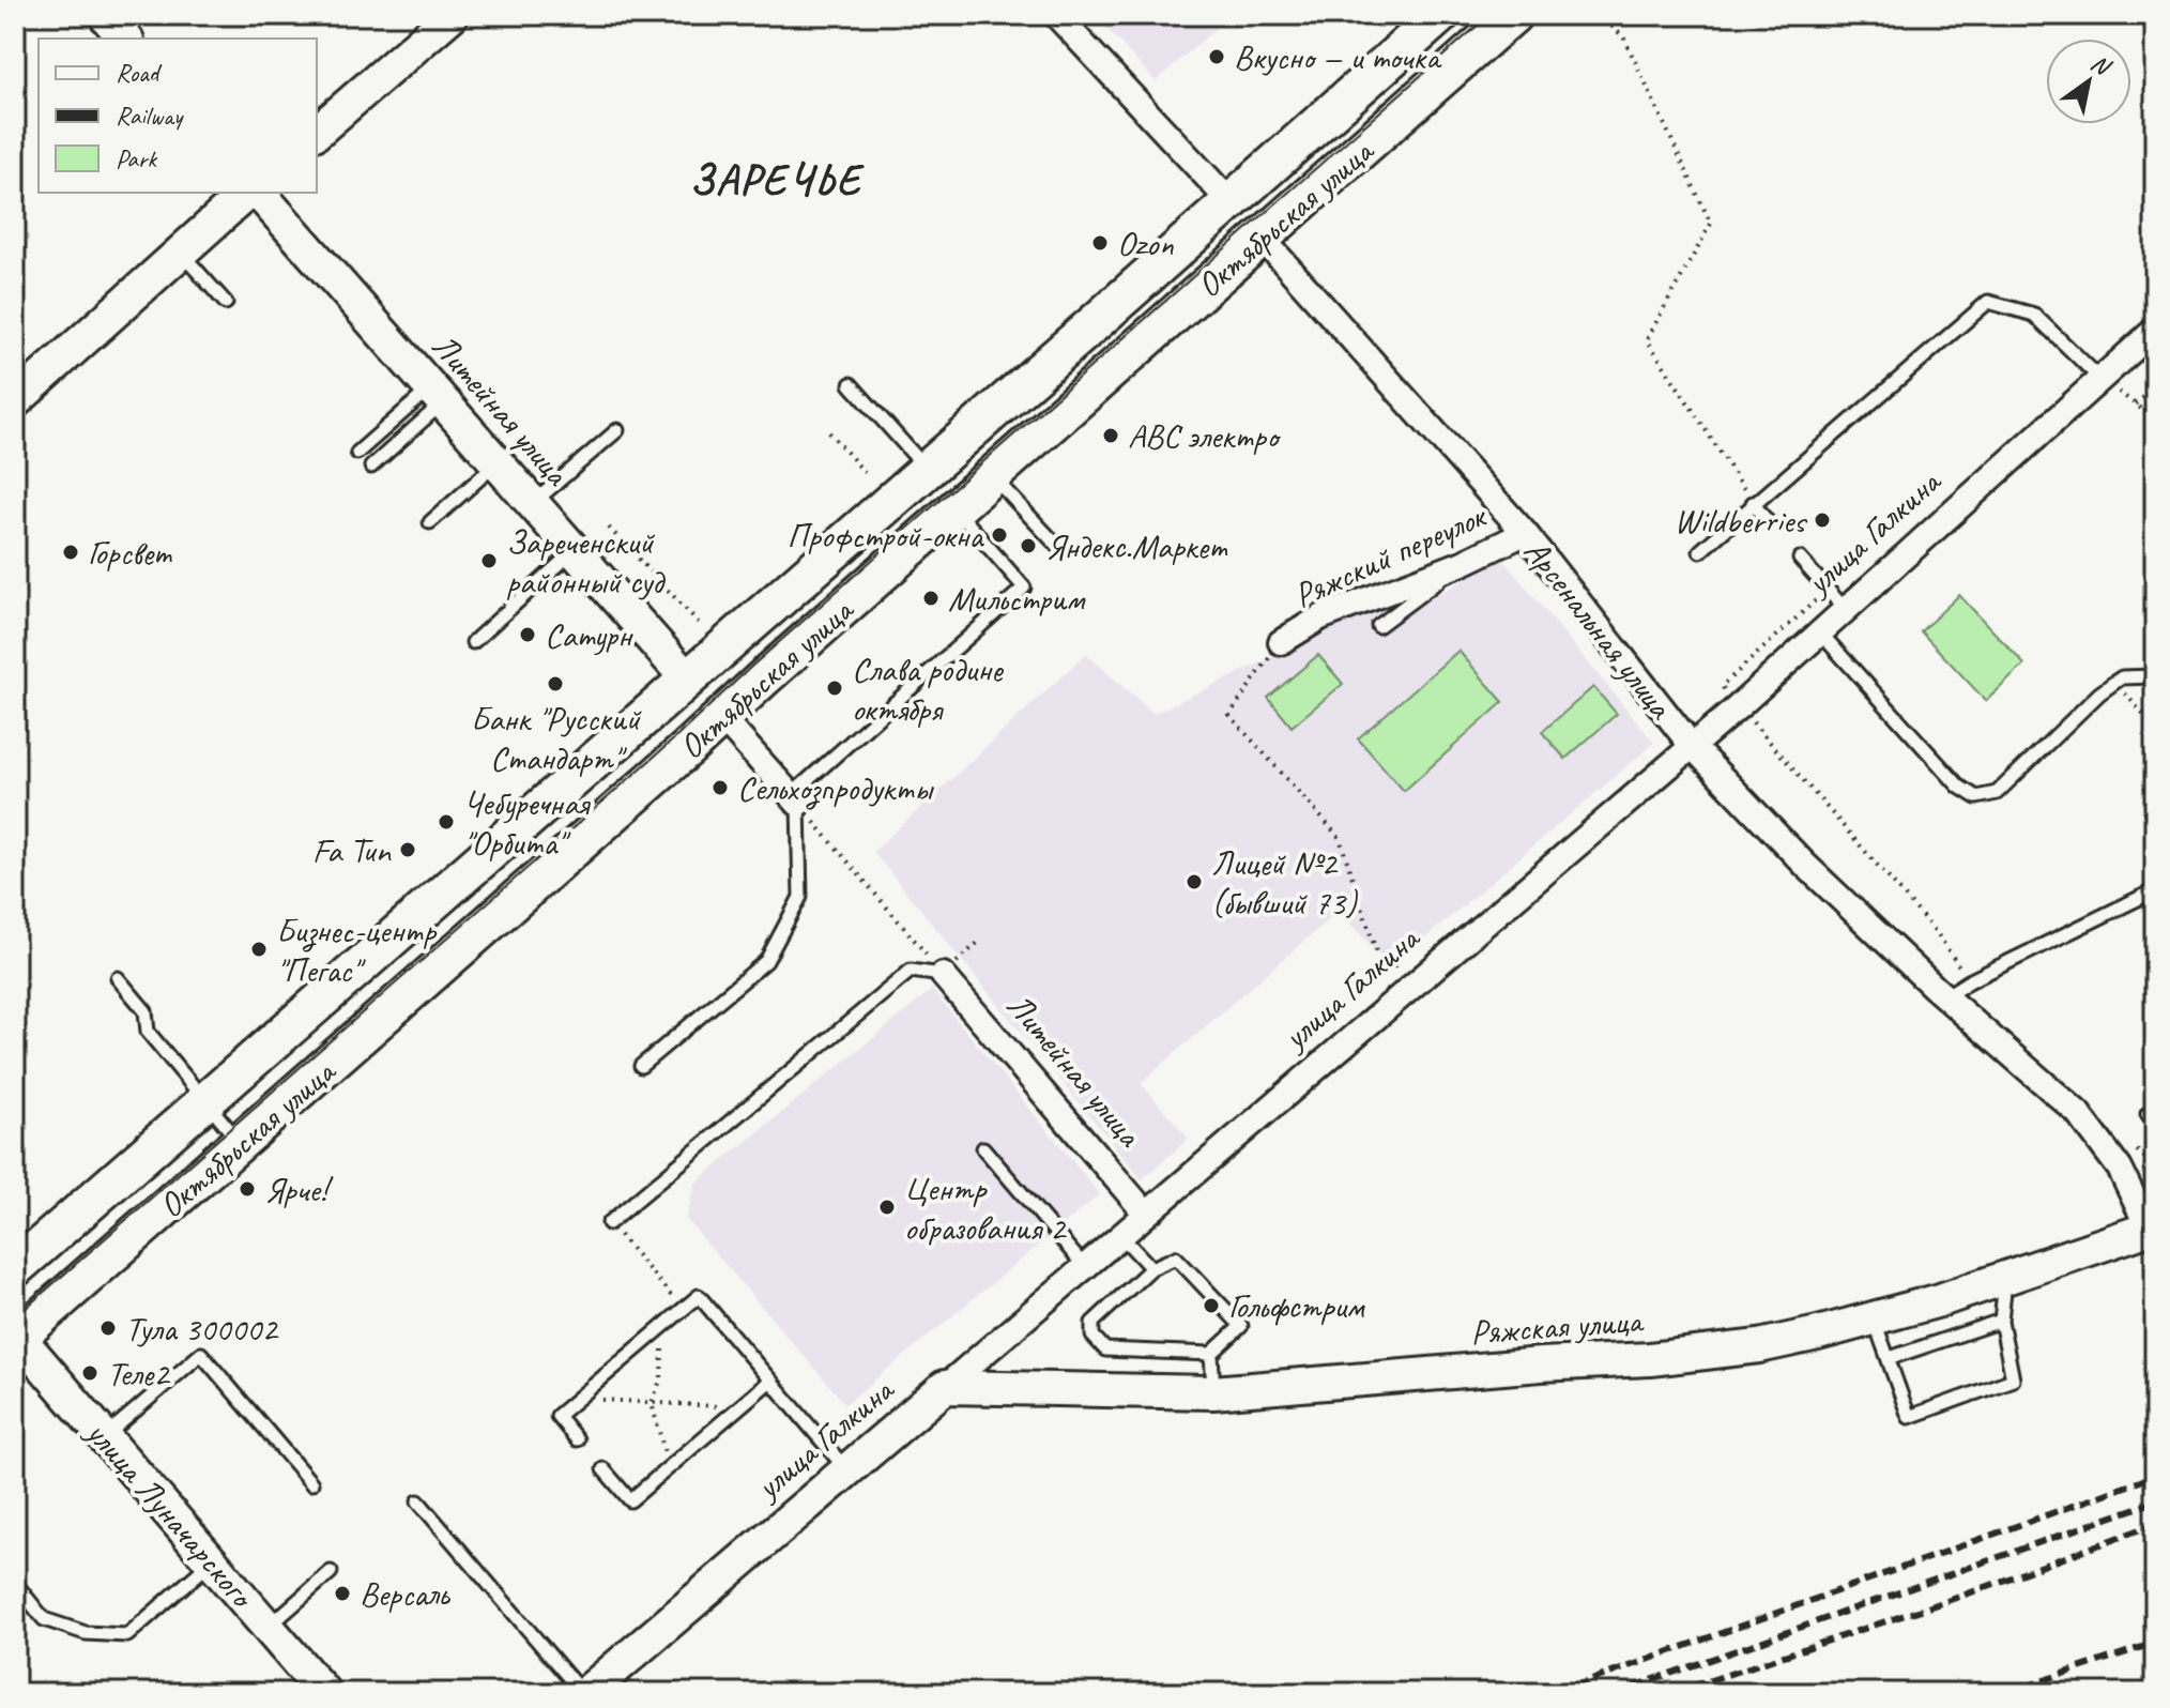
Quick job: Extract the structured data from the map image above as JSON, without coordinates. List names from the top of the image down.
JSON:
{
  "streets": {
    "main road": ["Октябрьская улица", "Арсенальная улица"],
    "street": [
      "Литейная улица",
      "улица Галкина",
      "Ряжский переулок",
      "Ряжская улица",
      "улица Луначарского"
    ]
  },
  "crossings": [
    ["Октябрьская улица", "Литейная улица"],
    ["Октябрьская улица", "Арсенальная улица"],
    ["Октябрьская улица", "улица Луначарского"],
    ["Литейная улица", "улица Галкина"],
    ["улица Галкина", "Арсенальная улица"],
    ["улица Галкина", "Ряжская улица"],
    ["Ряжский переулок", "Арсенальная улица"],
    ["Арсенальная улица", "Ряжская улица"]
  ],
  "districts": ["ЗАРЕЧЬЕ"],
  "places": [
    "Вкусно — и точка",
    "Ozon",
    "АВС электро",
    "Wildberries",
    "Профстрой-окна",
    "Яндекс.Маркет",
    "Горсвет",
    "Зареченский районный суд",
    "Мильстрим",
    "Сатурн",
    "Банк \"Русский Стандарт\"",
    "Слава родине октября",
    "Сельхозпродукты",
    "Чебуречная \"Орбита\"",
    "Fa Tun",
    "Лицей №2 (бывший 73)",
    "Бизнес-центр \"Пегас\"",
    "Ярче!",
    "Центр образования 2",
    "Гольфстрим",
    "Тула 300002",
    "Теле2",
    "Версаль"
  ],
  "legend": ["Road", "Railway", "Park"],
  "north": "top right"
}
